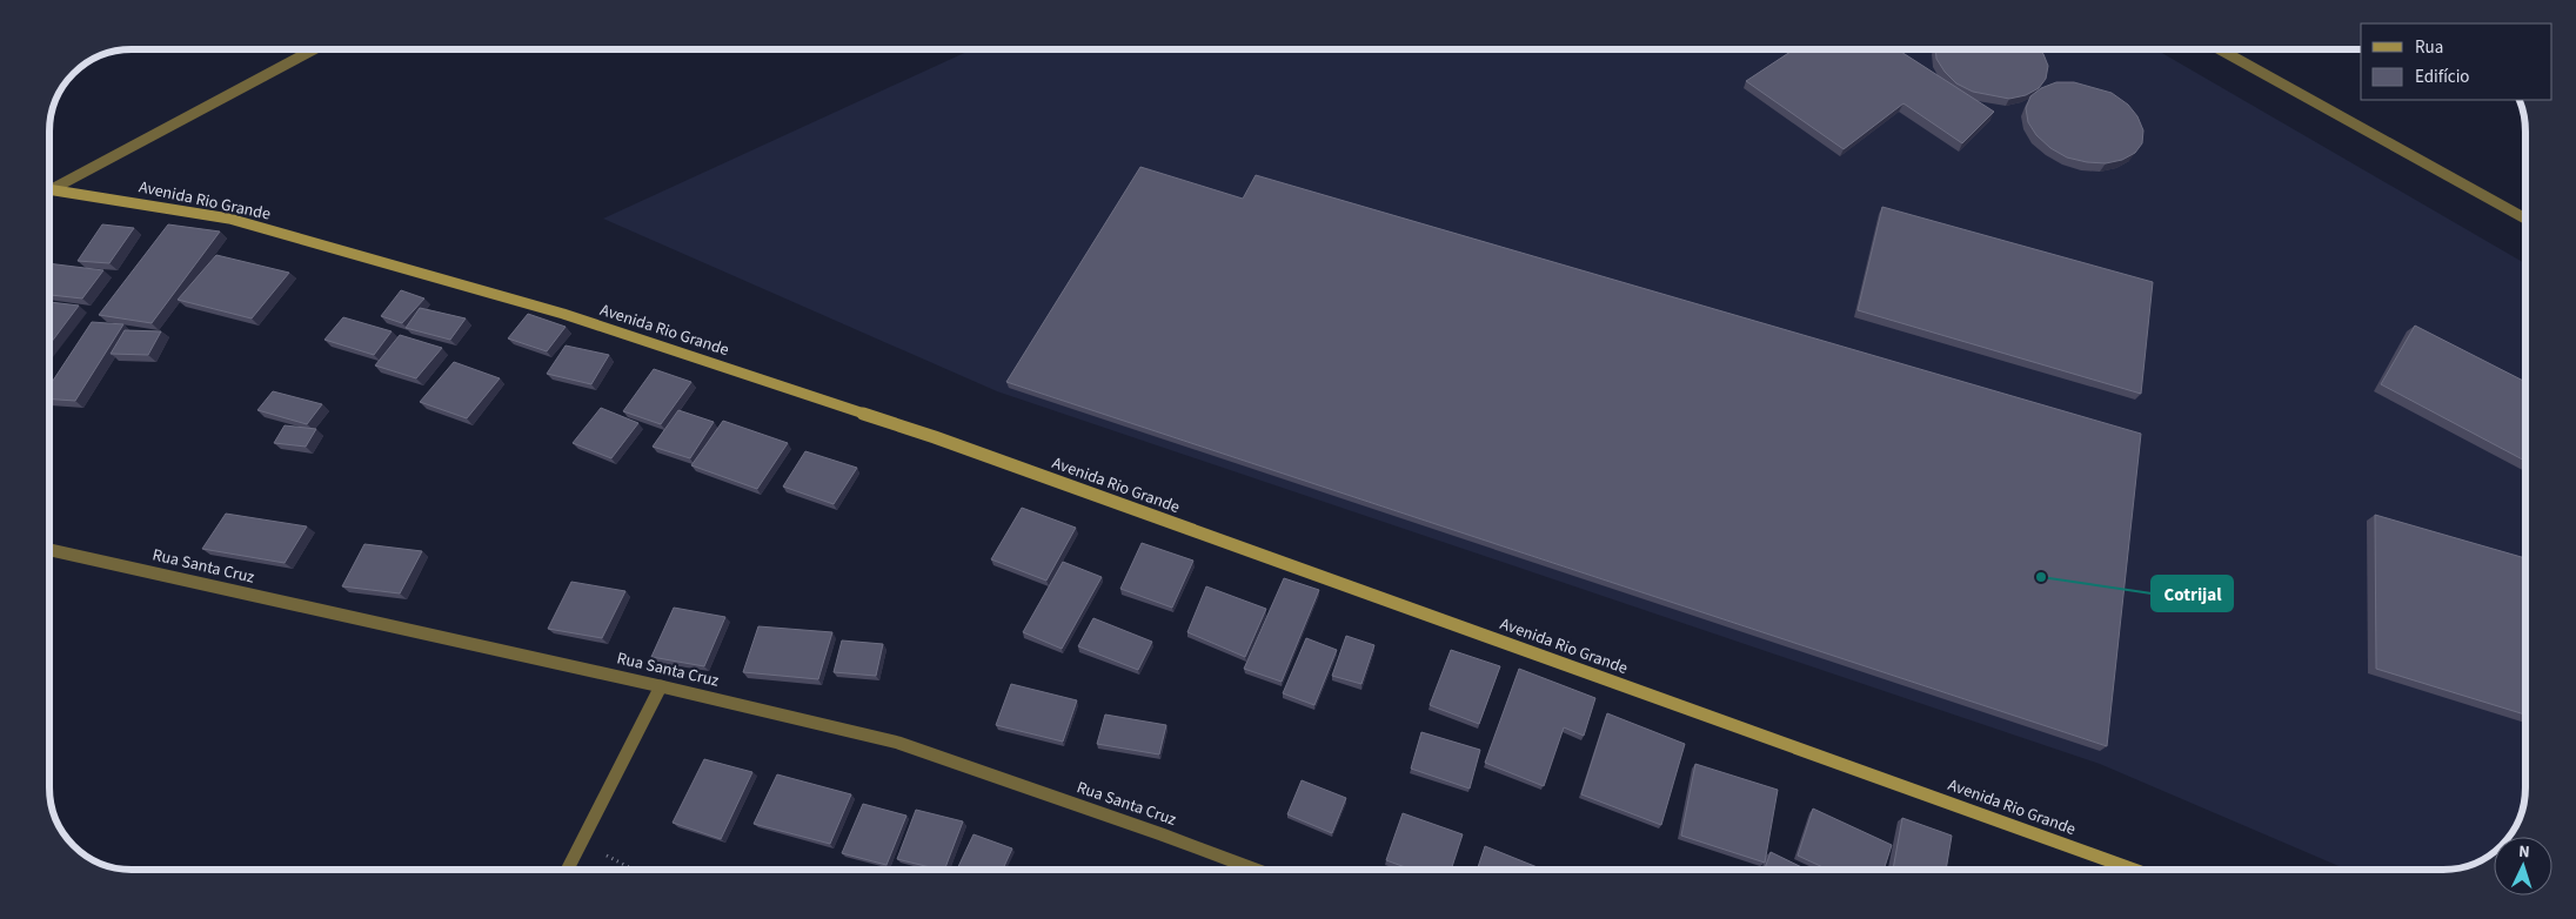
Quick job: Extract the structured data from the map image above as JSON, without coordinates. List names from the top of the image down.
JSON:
{
  "streets": {
    "main road": ["Avenida Rio Grande"],
    "street": ["Rua Santa Cruz"]
  },
  "places": ["Cotrijal"],
  "legend": ["Rua", "Edifício"],
  "north": "top"
}
